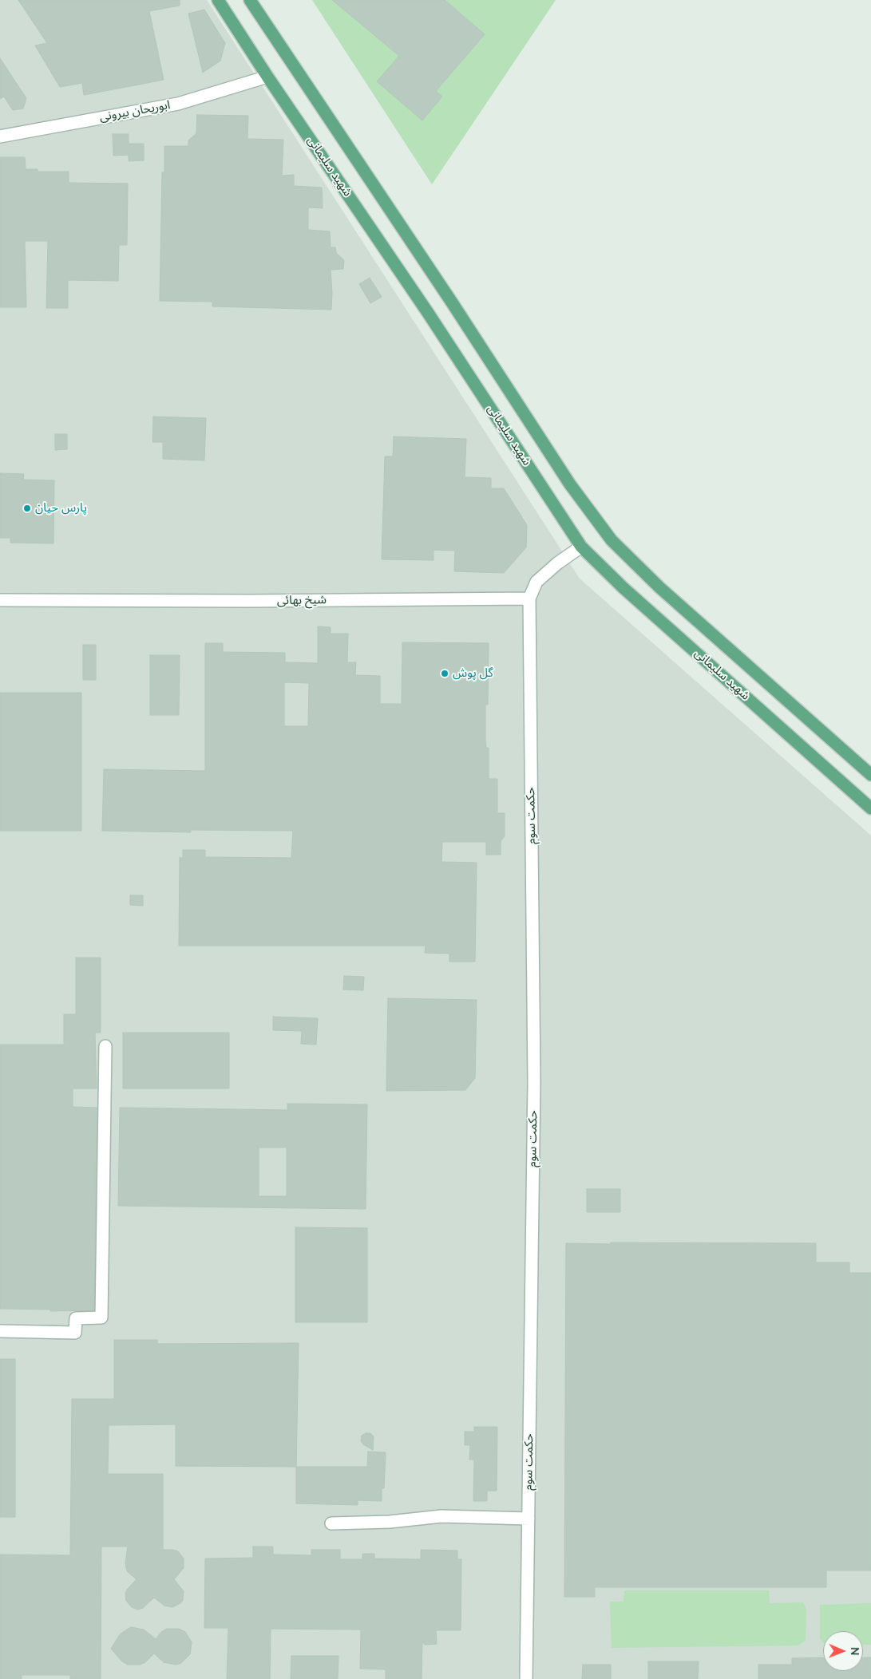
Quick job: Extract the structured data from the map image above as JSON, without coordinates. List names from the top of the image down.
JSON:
{
  "streets": {
    "main road": ["شهید سلیمانی"],
    "street": ["ابوریحان بیرونی", "شیخ بهائی", "حکمت سوم"]
  },
  "crossings": [
    ["ابوریحان بیرونی", "شهید سلیمانی"],
    ["شیخ بهائی", "حکمت سوم"]
  ],
  "places": ["پارس حیان", "گل پوش"],
  "north": "right"
}
